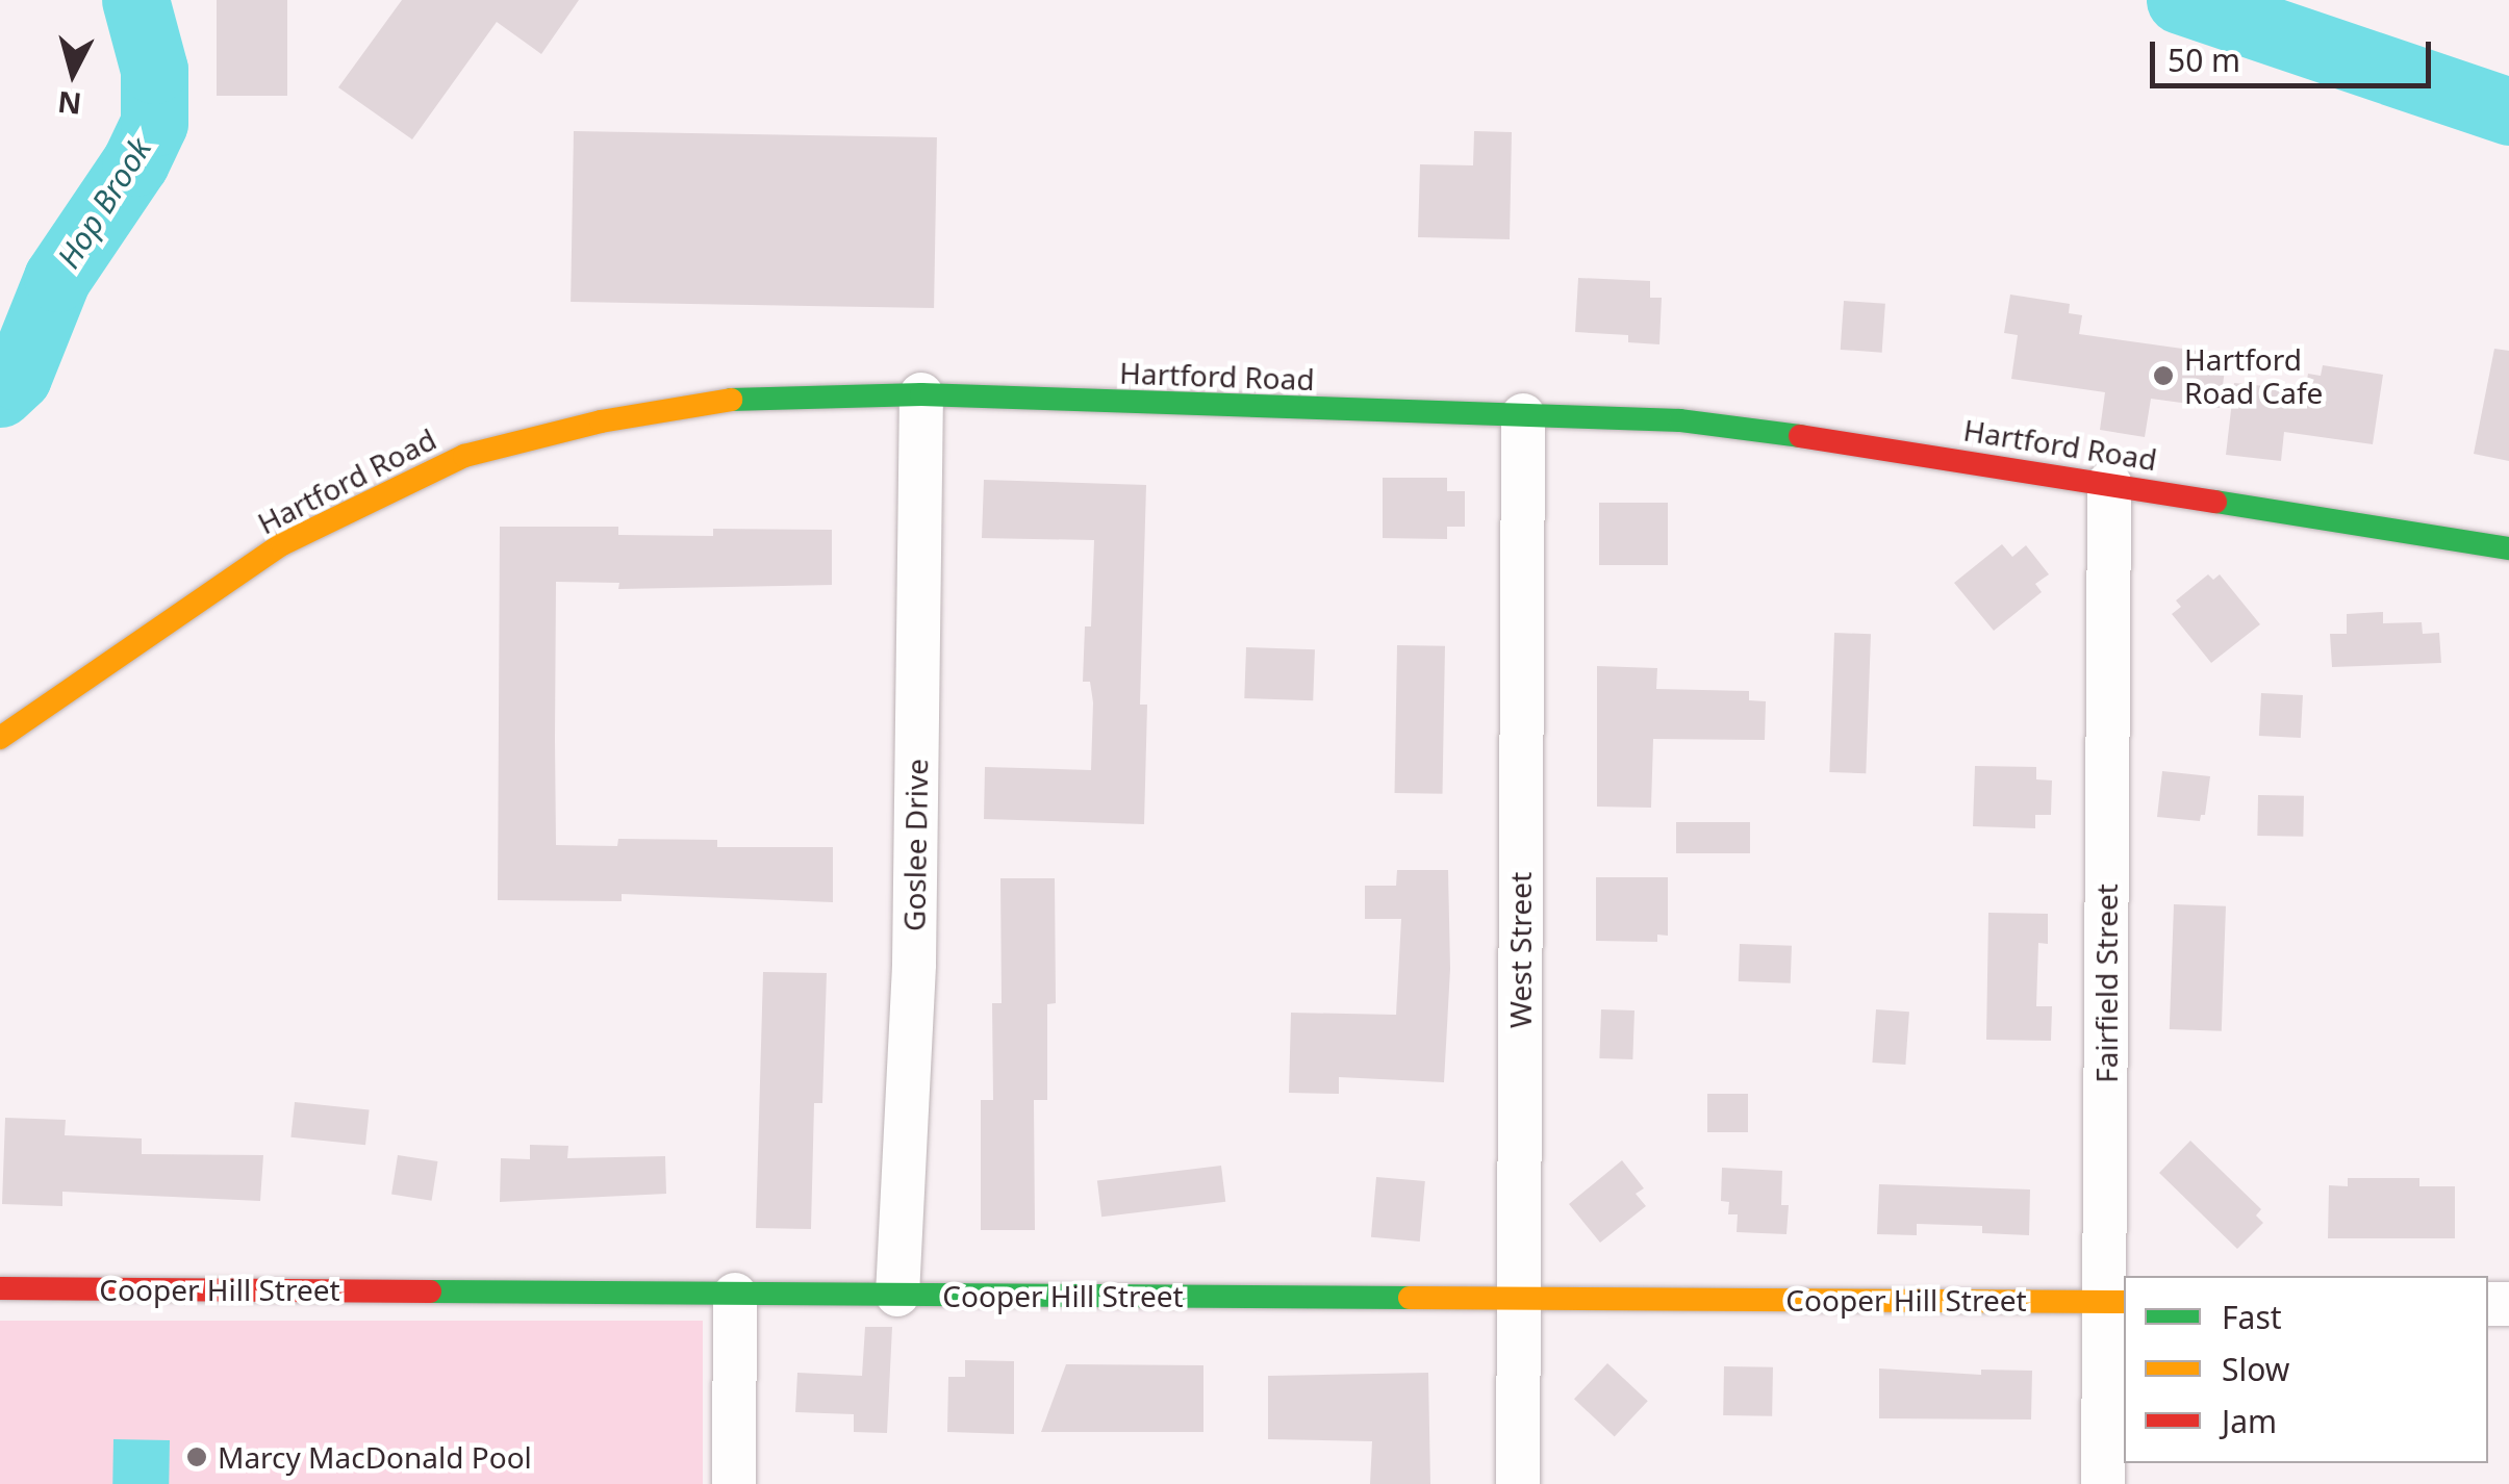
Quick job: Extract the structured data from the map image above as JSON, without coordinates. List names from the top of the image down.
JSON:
{
  "streets": {
    "main road": ["Hartford Road", "Cooper Hill Street"],
    "street": ["Goslee Drive", "West Street", "Fairfield Street"]
  },
  "crossings": [
    ["Hartford Road", "Goslee Drive"],
    ["Hartford Road", "West Street"],
    ["Hartford Road", "Fairfield Street"],
    ["Goslee Drive", "Cooper Hill Street"],
    ["West Street", "Cooper Hill Street"],
    ["Fairfield Street", "Cooper Hill Street"]
  ],
  "water": ["Hop Brook"],
  "places": ["Hartford Road Cafe", "Marcy MacDonald Pool"],
  "legend": ["Fast", "Slow", "Jam"],
  "scale_bar": "50 m",
  "north": "bottom"
}
